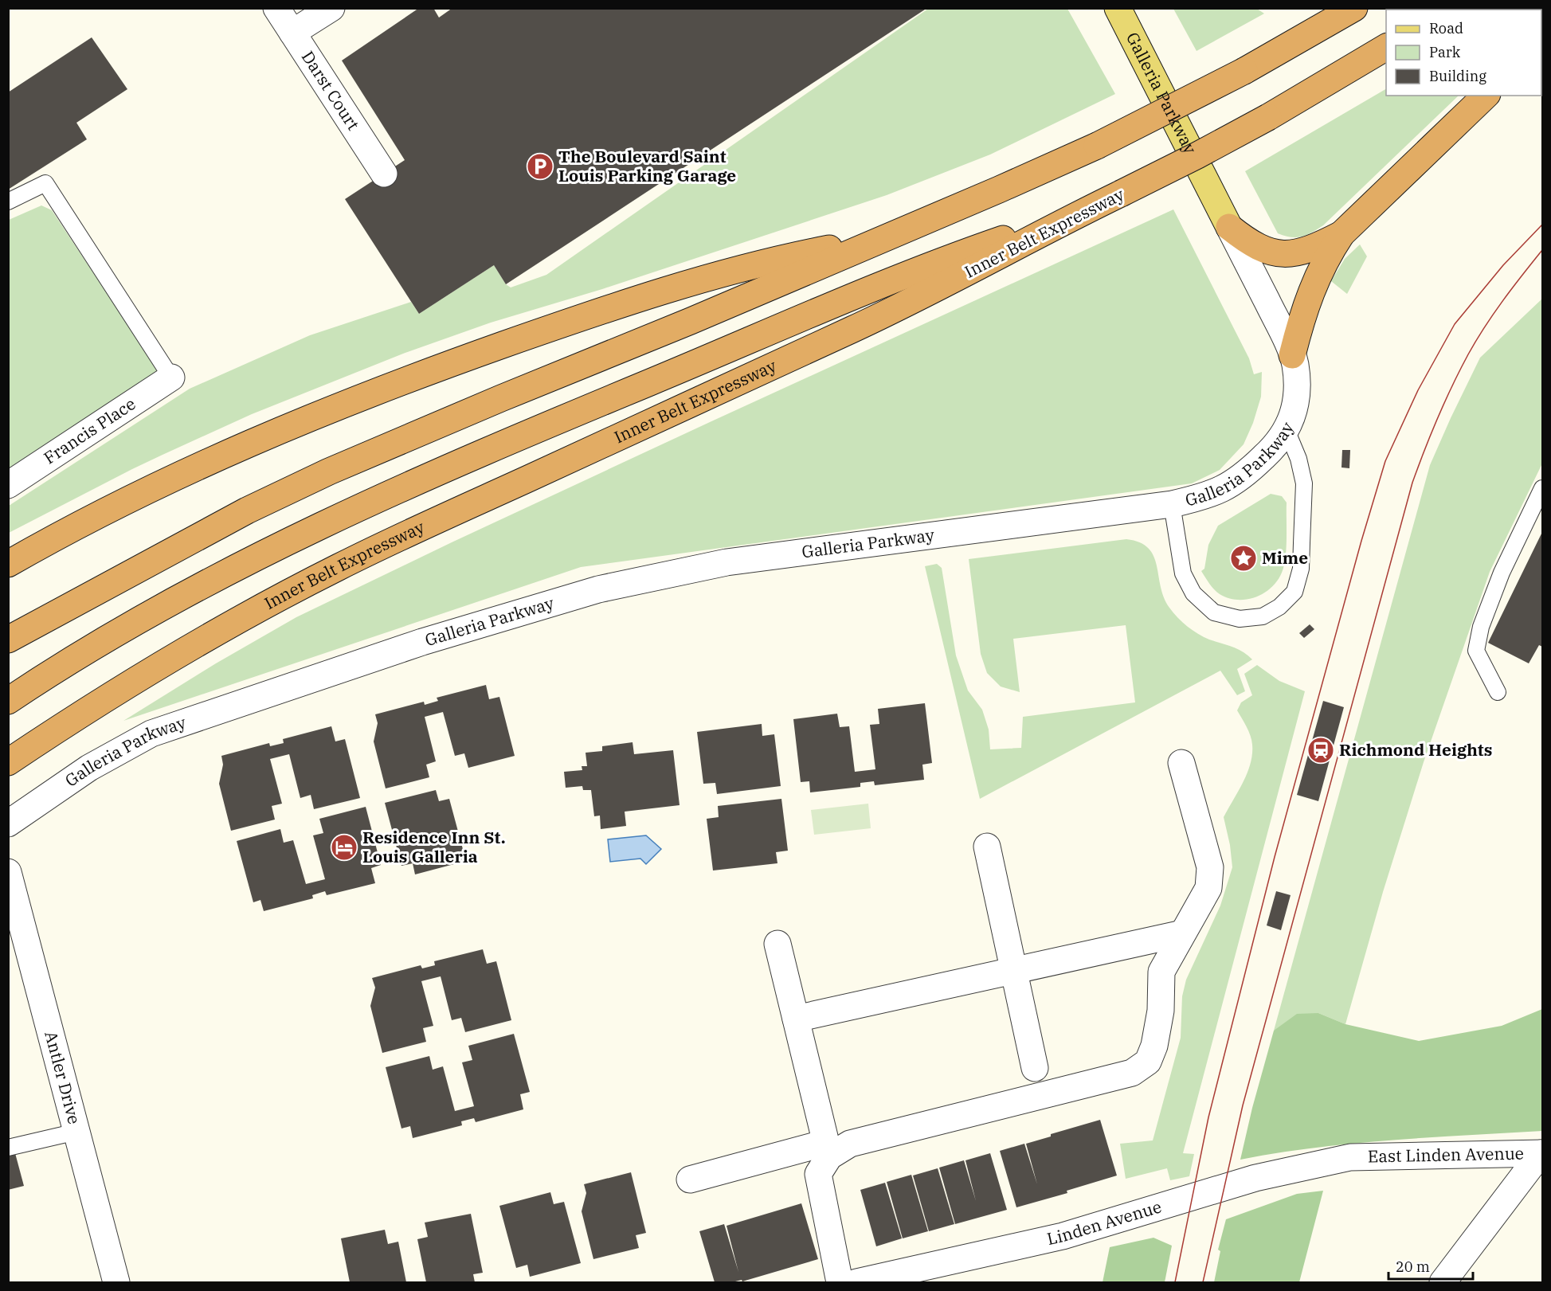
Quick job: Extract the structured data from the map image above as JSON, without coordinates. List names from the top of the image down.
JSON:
{
  "streets": {
    "highway": ["Inner Belt Expressway"],
    "main road": ["Galleria Parkway"],
    "street": [
      "Darst Court",
      "Francis Place",
      "Antler Drive",
      "East Linden Avenue",
      "Linden Avenue"
    ]
  },
  "crossings": [
    ["East Linden Avenue", "Linden Avenue"]
  ],
  "places": {
    "parking": ["The Boulevard Saint Louis Parking Garage"],
    "place": ["Mime"],
    "station": ["Richmond Heights"],
    "hotel": ["Residence Inn St. Louis Galleria"]
  },
  "legend": ["Road", "Park", "Building"],
  "scale_bar": "20 m"
}
